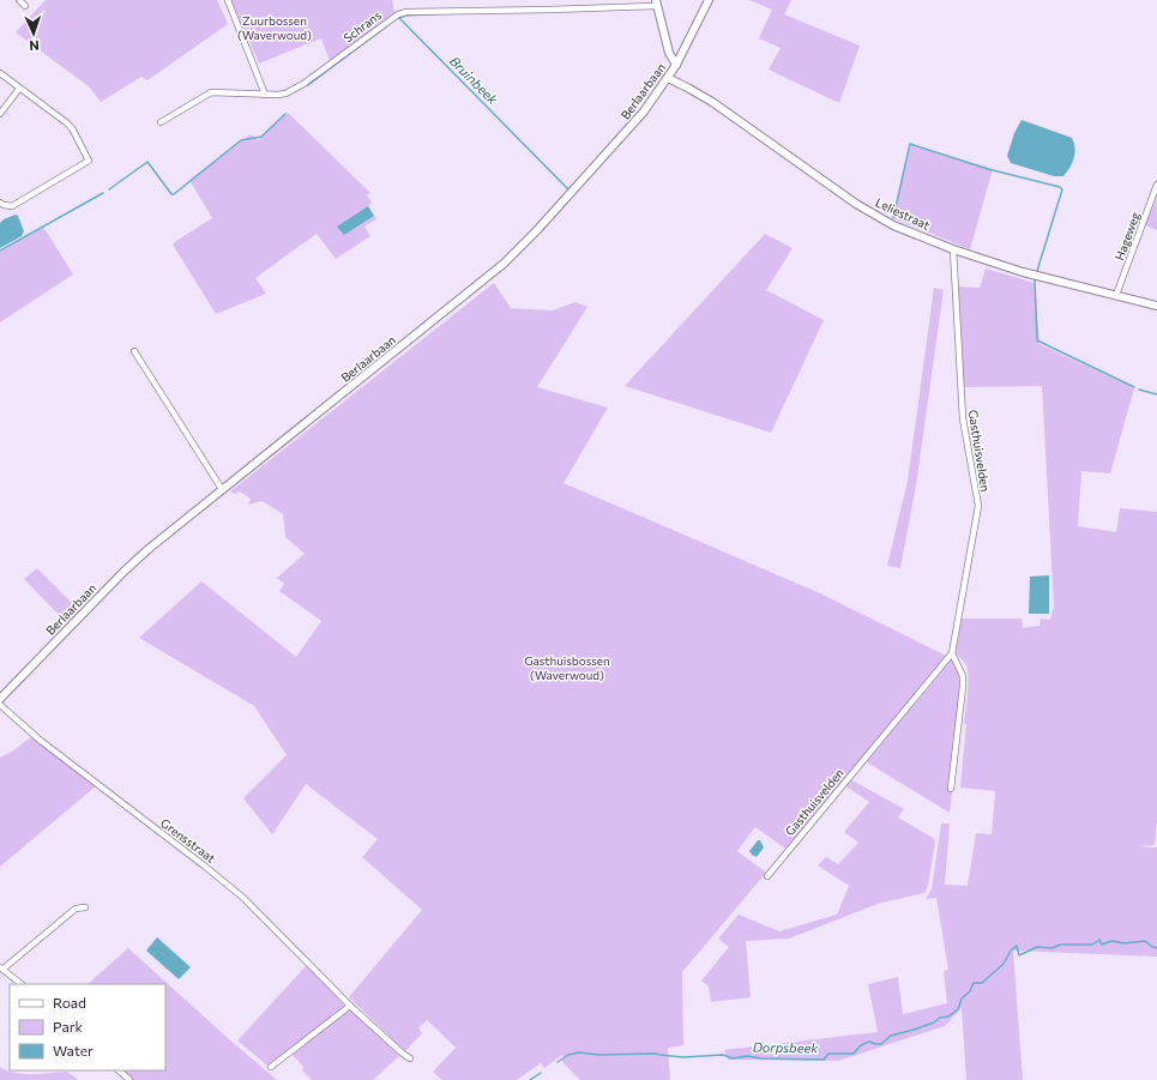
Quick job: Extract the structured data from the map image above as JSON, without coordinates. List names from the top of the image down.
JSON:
{
  "streets": {
    "street": [
      "Schrans",
      "Berlaarbaan",
      "Leliestraat",
      "Hageweg",
      "Gasthuisvelden",
      "Grensstraat"
    ]
  },
  "crossings": [
    ["Berlaarbaan", "Leliestraat"],
    ["Leliestraat", "Hageweg"],
    ["Leliestraat", "Gasthuisvelden"]
  ],
  "water": ["Bruinbeek", "Dorpsbeek"],
  "parks": ["Zuurbossen (Waverwoud)", "Gasthuisbossen (Waverwoud)"],
  "legend": ["Road", "Park", "Water"],
  "north": "bottom"
}
